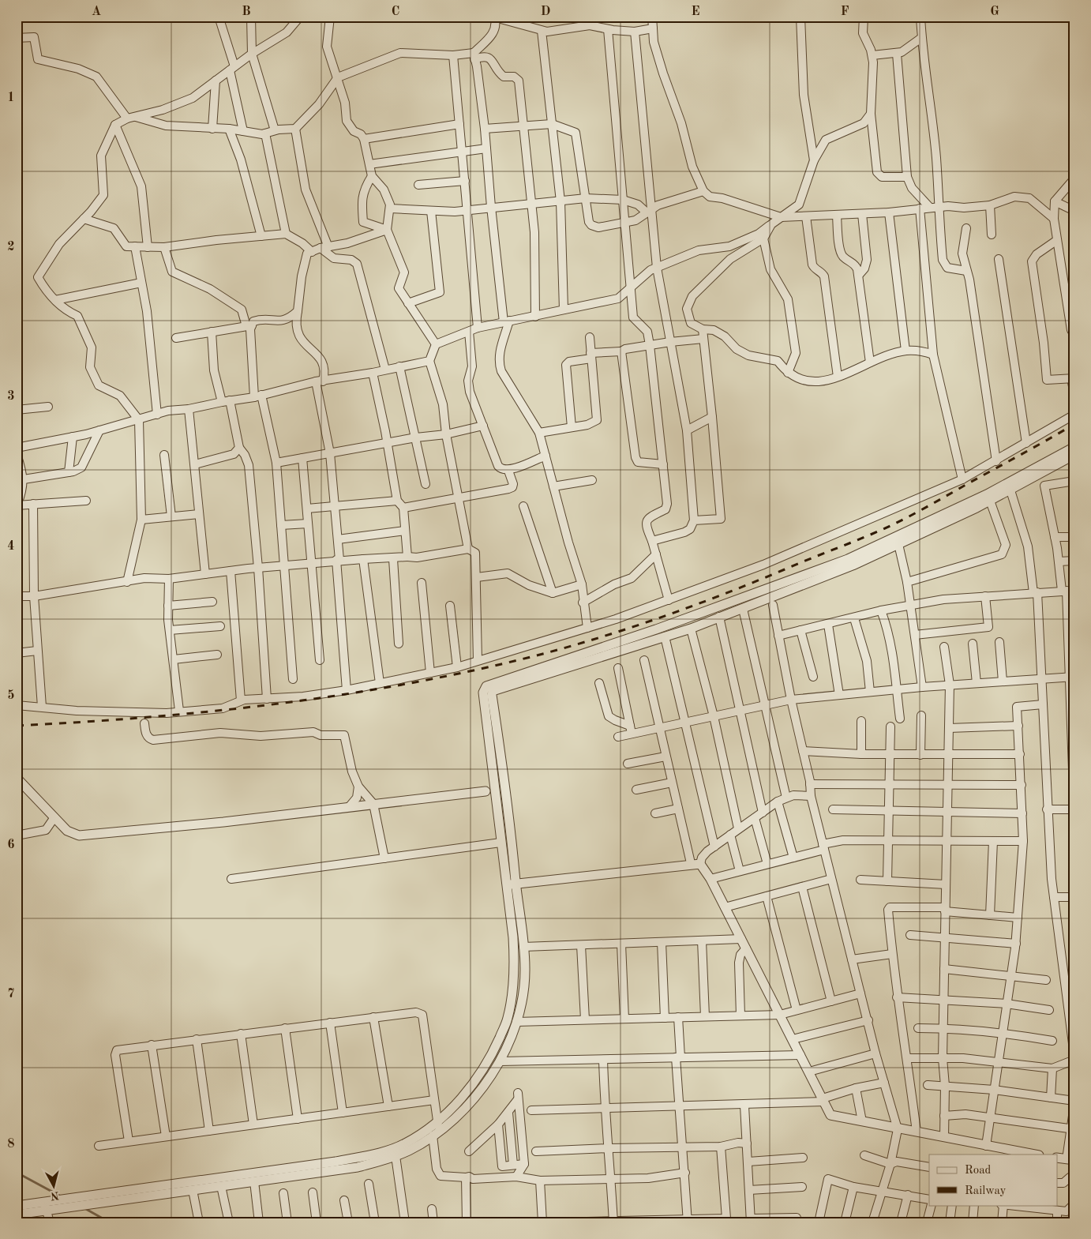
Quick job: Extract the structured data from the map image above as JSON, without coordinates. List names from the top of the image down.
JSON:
{
  "legend": ["Road", "Railway"],
  "north": "bottom",
  "grid": {
    "columns": [
      "A",
      "B",
      "C",
      "D",
      "E",
      "F",
      "G"
    ],
    "rows": [
      "1",
      "2",
      "3",
      "4",
      "5",
      "6",
      "7",
      "8"
    ]
  }
}
